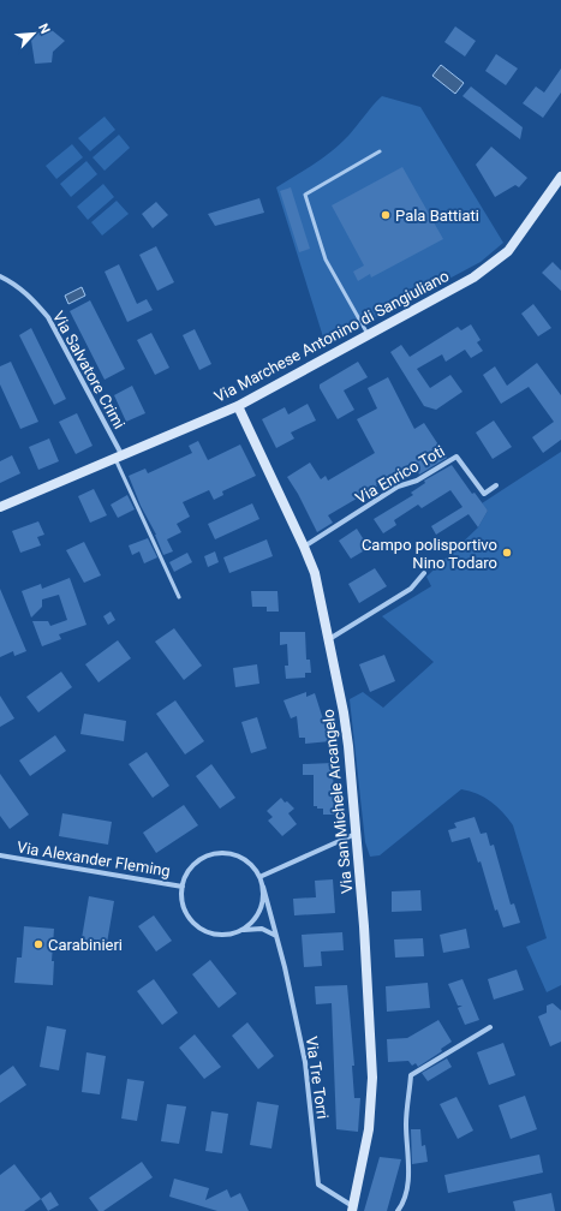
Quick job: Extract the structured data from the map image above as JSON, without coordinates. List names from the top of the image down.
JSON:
{
  "streets": {
    "main road": ["Via Marchese Antonino di Sangiuliano", "Via San Michele Arcangelo"],
    "street": [
      "Via Salvatore Crimi",
      "Via Enrico Toti",
      "Via Alexander Fleming",
      "Via Tre Torri"
    ]
  },
  "crossings": [
    ["Via Marchese Antonino di Sangiuliano", "Via Salvatore Crimi"],
    ["Via Marchese Antonino di Sangiuliano", "Via San Michele Arcangelo"],
    ["Via Enrico Toti", "Via San Michele Arcangelo"],
    ["Via San Michele Arcangelo", "Via Tre Torri"]
  ],
  "places": ["Pala Battiati", "Campo polisportivo Nino Todaro", "Carabinieri"],
  "north": "top right"
}
